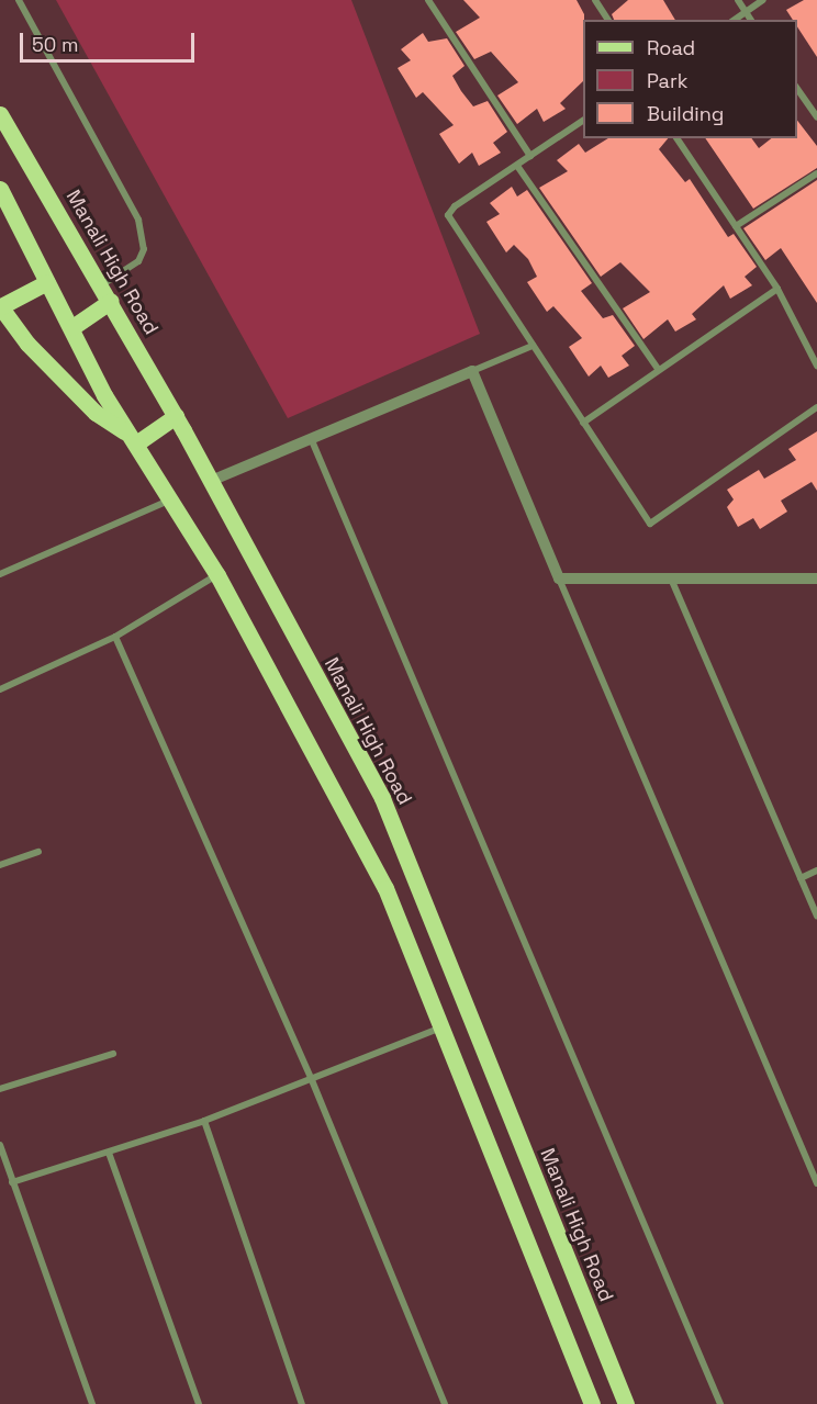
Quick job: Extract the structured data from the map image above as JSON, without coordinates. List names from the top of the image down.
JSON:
{
  "streets": {
    "main road": ["Manali High Road"]
  },
  "legend": ["Road", "Park", "Building"],
  "scale_bar": "50 m"
}
